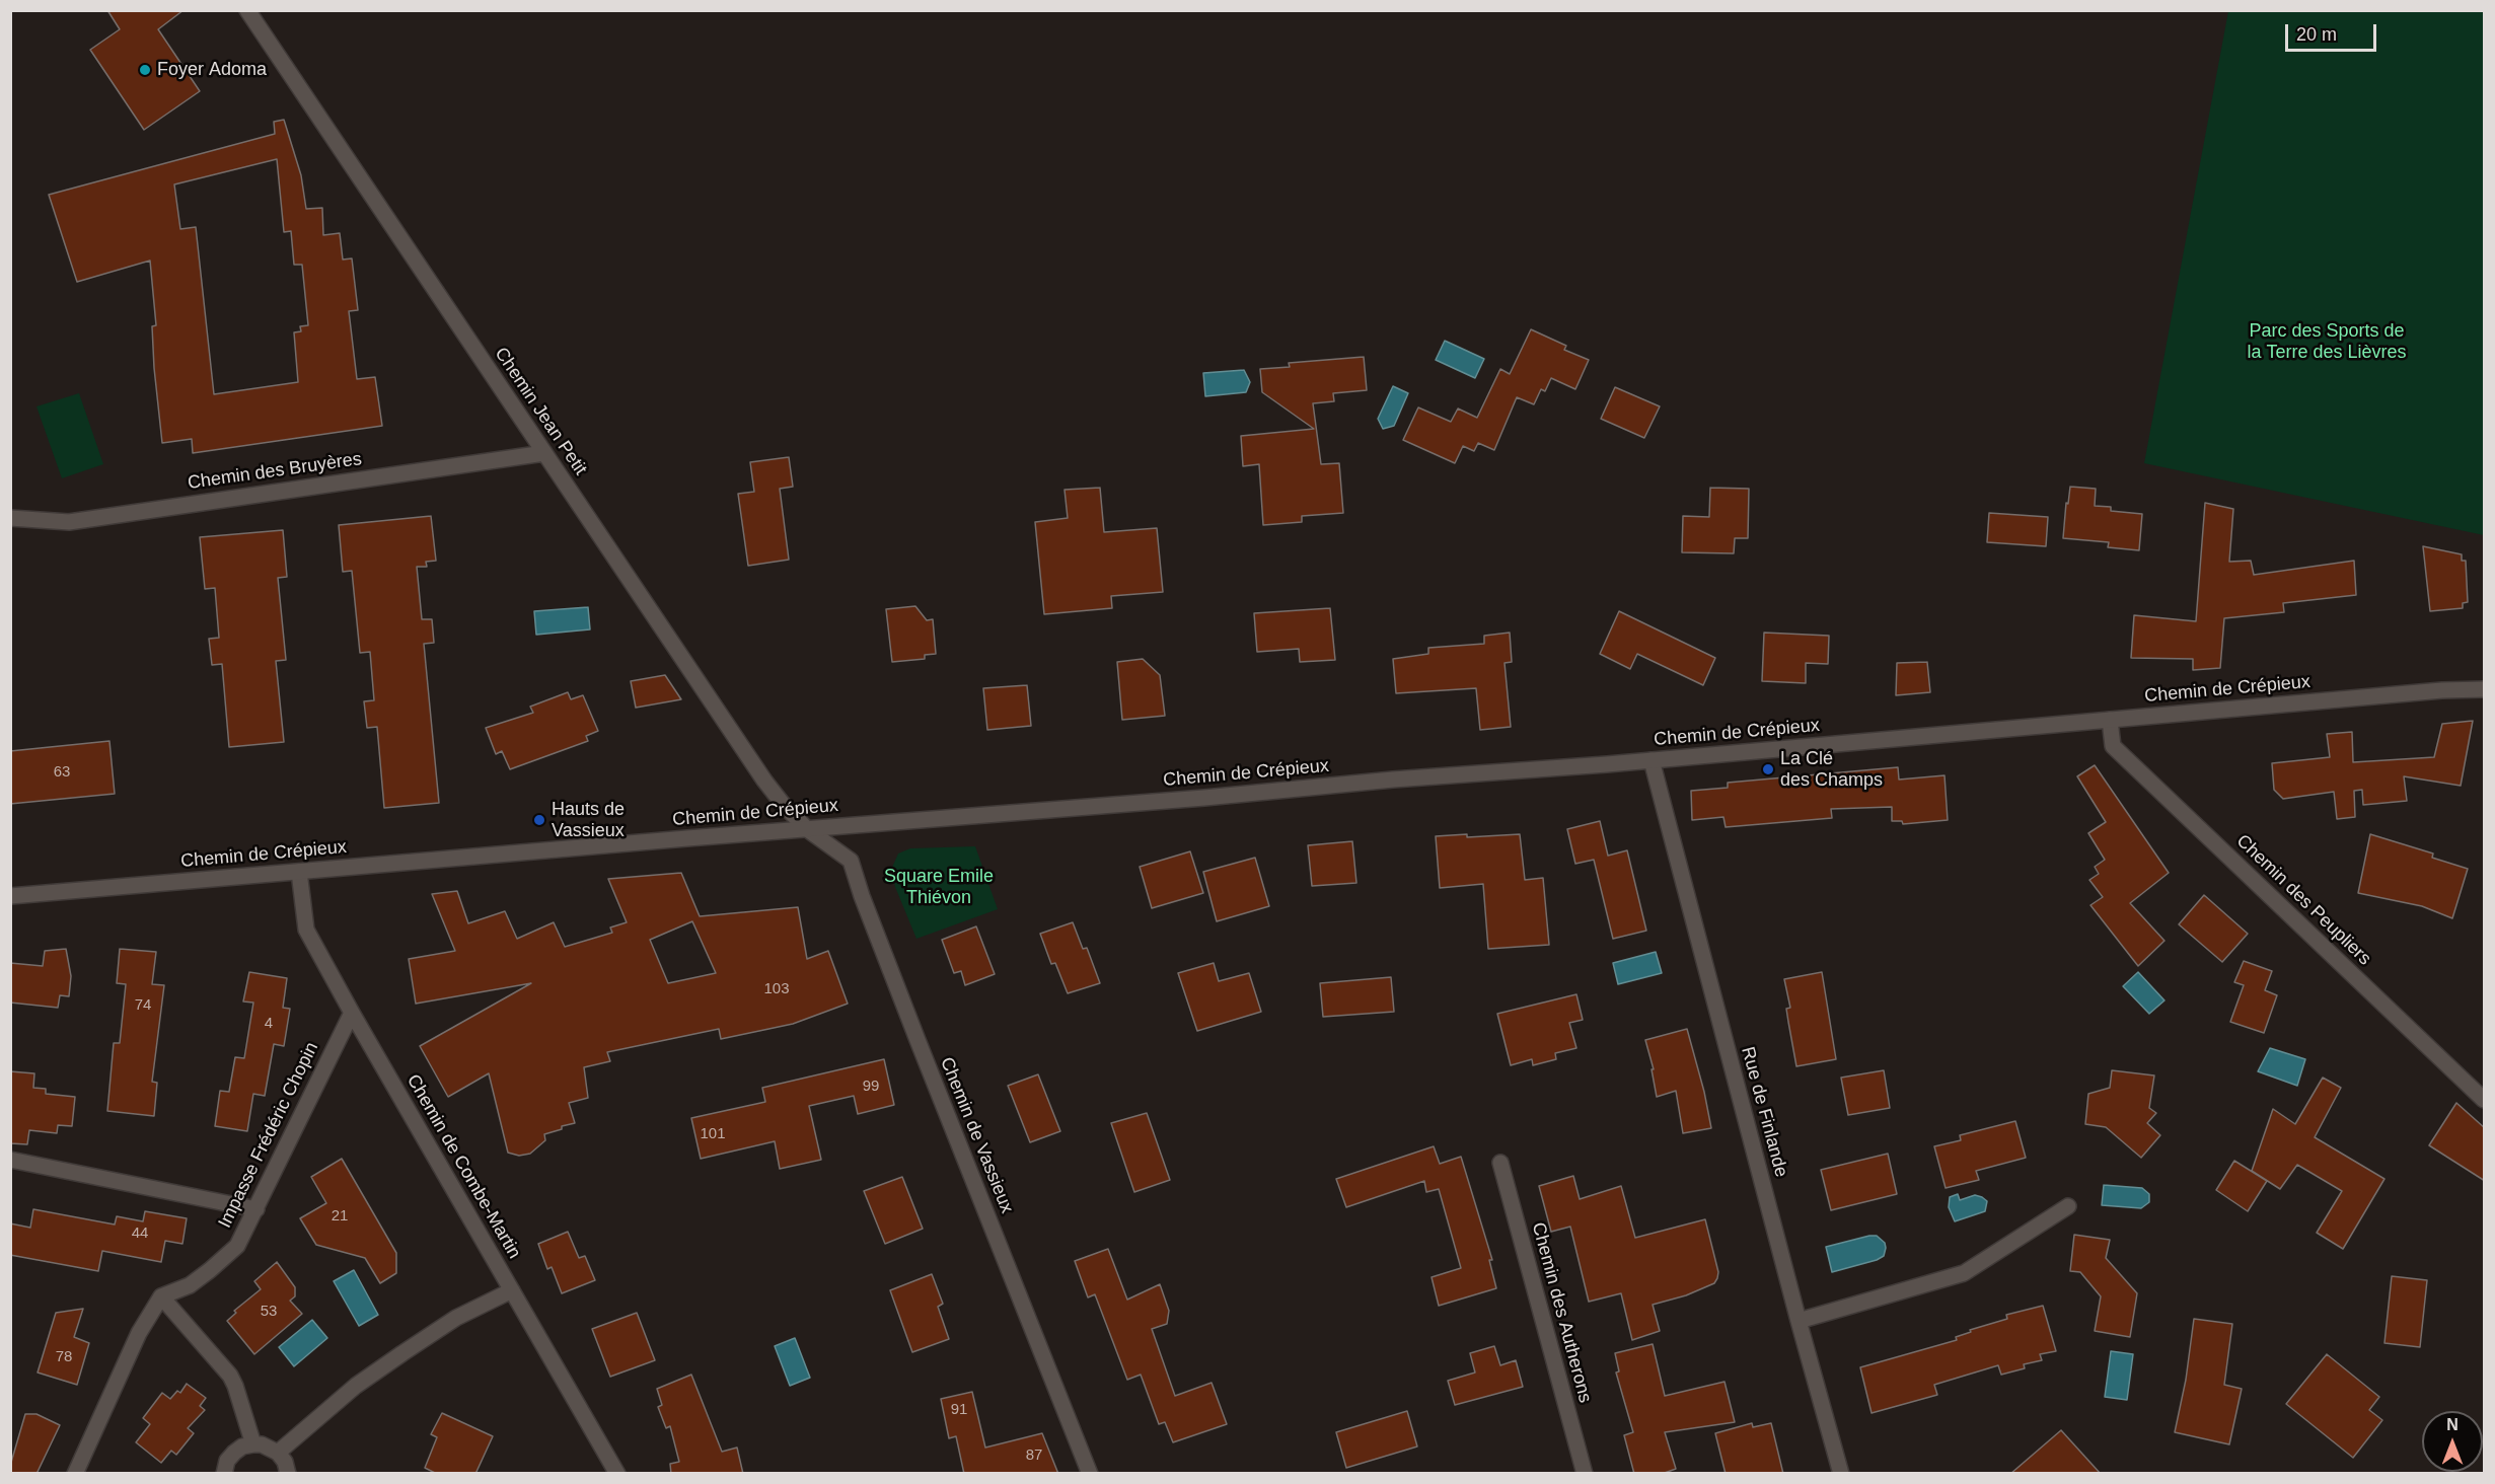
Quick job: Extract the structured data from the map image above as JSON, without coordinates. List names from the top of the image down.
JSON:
{
  "streets": {
    "street": [
      "Chemin Jean Petit",
      "Chemin des Bruyères",
      "Chemin de Crépieux",
      "Chemin des Peupliers",
      "Rue de Finlande",
      "Impasse Frédéric Chopin",
      "Chemin de Vassieux",
      "Chemin de Combe-Martin",
      "Chemin des Autherons"
    ]
  },
  "crossings": [
    ["Chemin Jean Petit", "Chemin des Bruyères"],
    ["Chemin Jean Petit", "Chemin de Crépieux"],
    ["Chemin Jean Petit", "Chemin de Vassieux"],
    ["Chemin de Crépieux", "Chemin des Peupliers"],
    ["Chemin de Crépieux", "Rue de Finlande"],
    ["Chemin de Crépieux", "Chemin de Vassieux"],
    ["Chemin de Crépieux", "Chemin de Combe-Martin"],
    ["Impasse Frédéric Chopin", "Chemin de Combe-Martin"]
  ],
  "parks": ["Parc des Sports de la Terre des Lièvres", "Square Emile Thiévon"],
  "places": ["Foyer Adoma", "La Clé des Champs", "Hauts de Vassieux"],
  "house_numbers": [
    "63",
    "103",
    "74",
    "4",
    "99",
    "101",
    "21",
    "44",
    "53",
    "78",
    "91",
    "87"
  ],
  "scale_bar": "20 m",
  "north": "top"
}
